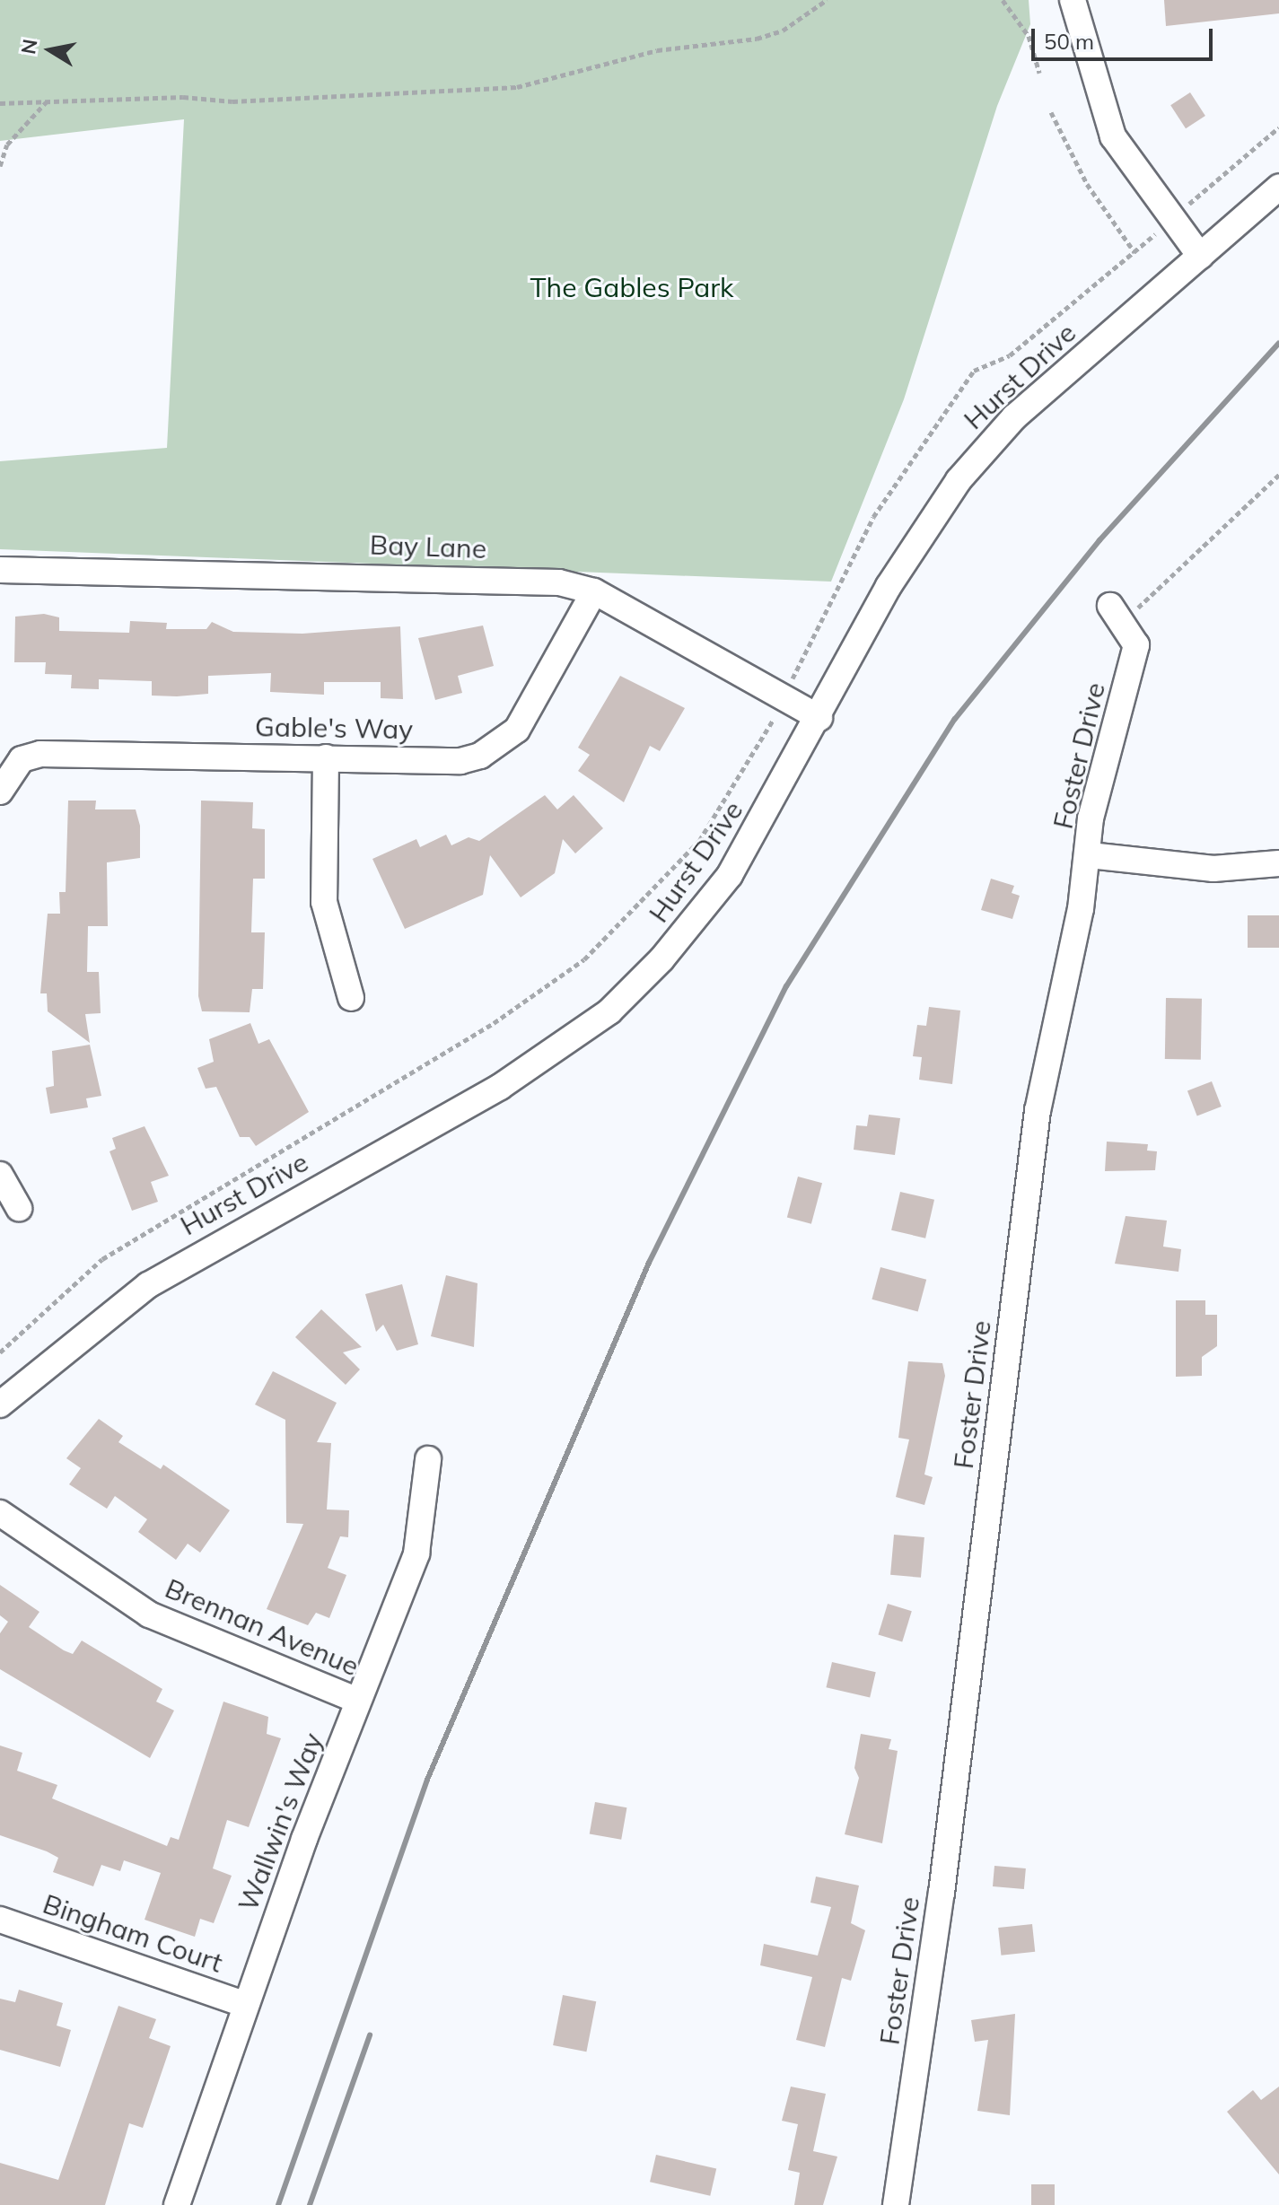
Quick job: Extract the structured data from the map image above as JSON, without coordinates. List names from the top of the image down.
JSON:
{
  "streets": {
    "street": [
      "Hurst Drive",
      "Bay Lane",
      "Gable's Way",
      "Foster Drive",
      "Brennan Avenue",
      "Wallwin's Way",
      "Bingham Court"
    ]
  },
  "crossings": [
    ["Hurst Drive", "Bay Lane"],
    ["Bay Lane", "Gable's Way"],
    ["Brennan Avenue", "Wallwin's Way"],
    ["Wallwin's Way", "Bingham Court"]
  ],
  "parks": ["The Gables Park"],
  "scale_bar": "50 m",
  "north": "left"
}
